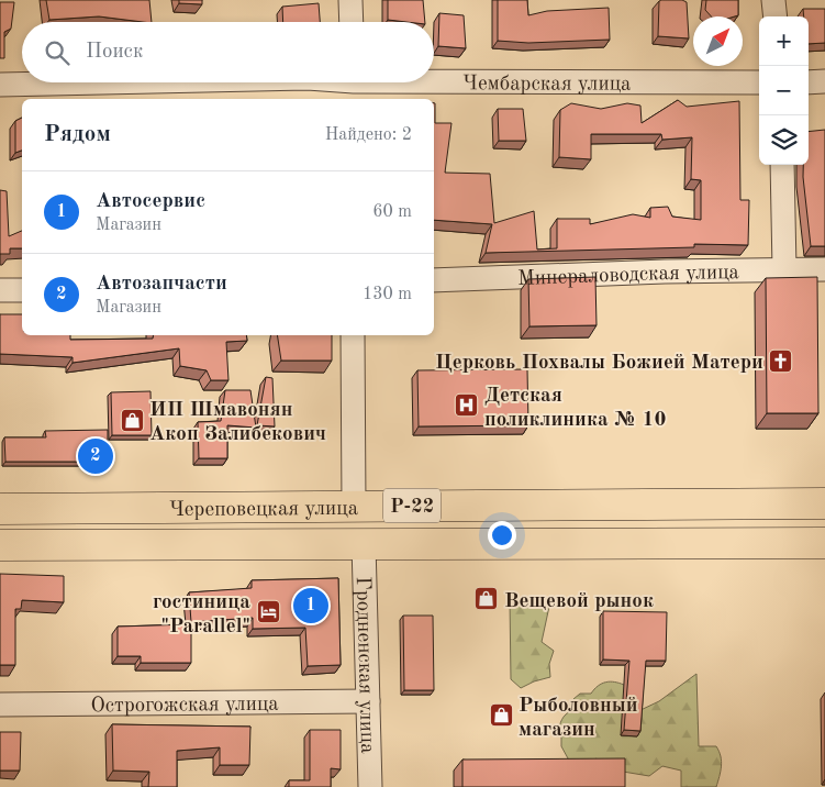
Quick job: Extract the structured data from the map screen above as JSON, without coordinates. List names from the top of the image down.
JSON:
{
  "streets": {
    "highway": ["Р-22", "Череповецкая улица"],
    "street": [
      "Чембарская улица",
      "Минераловодская улица",
      "Гродненская улица",
      "Острогожская улица"
    ]
  },
  "crossings": [
    ["Череповецкая улица", "Гродненская улица"],
    ["Гродненская улица", "Острогожская улица"]
  ],
  "places": {
    "church": ["Церковь Похвалы Божией Матери"],
    "hospital": ["Детская поликлиника № 10"],
    "shop": ["ИП Шмавонян Акоп Залибекович", "Вещевой рынок", "Рыболовный магазин"],
    "hotel": ["гостиница \"Parallel\""]
  },
  "north": "top right",
  "page": {
    "map_buttons": ["+", "−"],
    "search": "Поиск",
    "heading": ["Рядом", "Найдено: 2"],
    "list": [
      {
        "mark": "1",
        "name": "Автосервис",
        "note": "Магазин",
        "value": "60 m"
      },
      {
        "mark": "2",
        "name": "Автозапчасти",
        "note": "Магазин",
        "value": "130 m"
      }
    ],
    "pins": ["2", "1"]
  }
}
